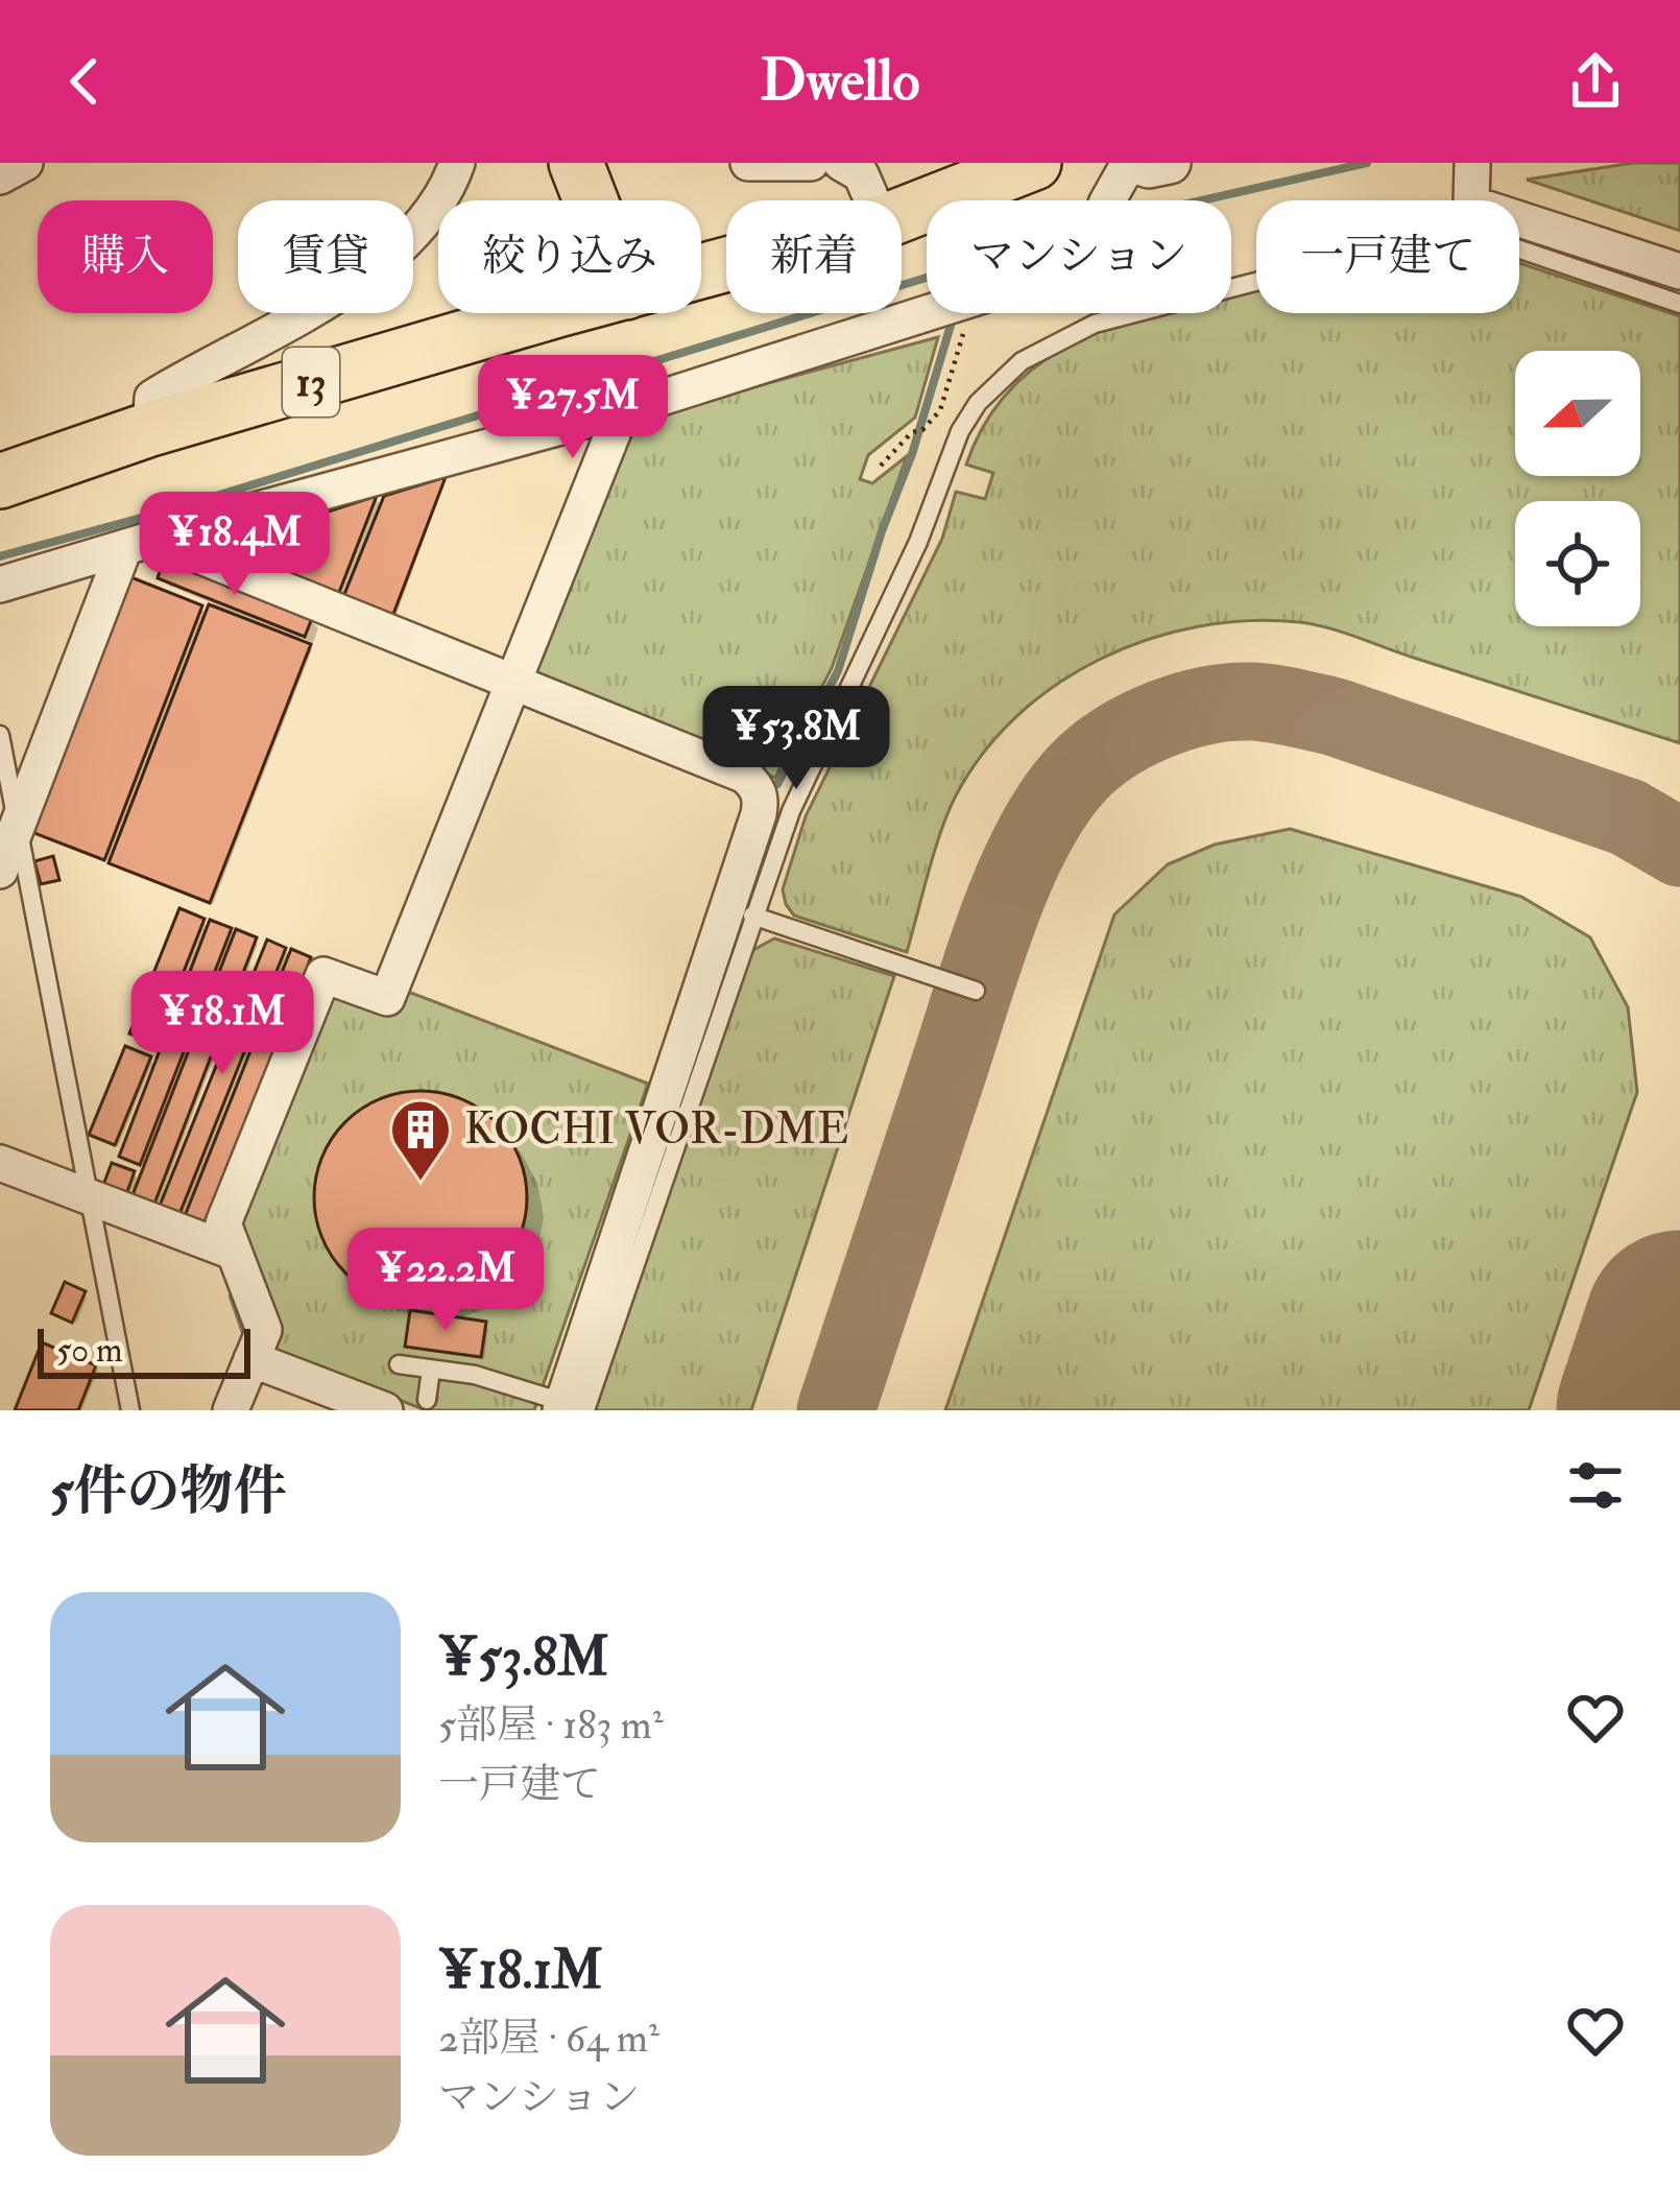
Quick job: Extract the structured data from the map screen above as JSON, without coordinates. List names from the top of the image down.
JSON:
{
  "streets": {
    "main road": ["13"]
  },
  "places": {
    "building": ["KOCHI VOR-DME"]
  },
  "scale_bar": "50 m",
  "north": "left",
  "page": {
    "header": "Dwello",
    "chip": [
      "購入",
      "賃貸",
      "絞り込み",
      "新着",
      "マンション",
      "一戸建て"
    ],
    "price": [
      "¥27.5M",
      "¥18.4M",
      "¥53.8M",
      "¥18.1M",
      "¥22.2M"
    ],
    "scale": "50 m",
    "heading": "5件の物件",
    "list": [
      {
        "name": "¥53.8M",
        "note": "5部屋 · 183 m² · 一戸建て"
      },
      {
        "name": "¥18.1M",
        "note": "2部屋 · 64 m² · マンション"
      }
    ]
  }
}
